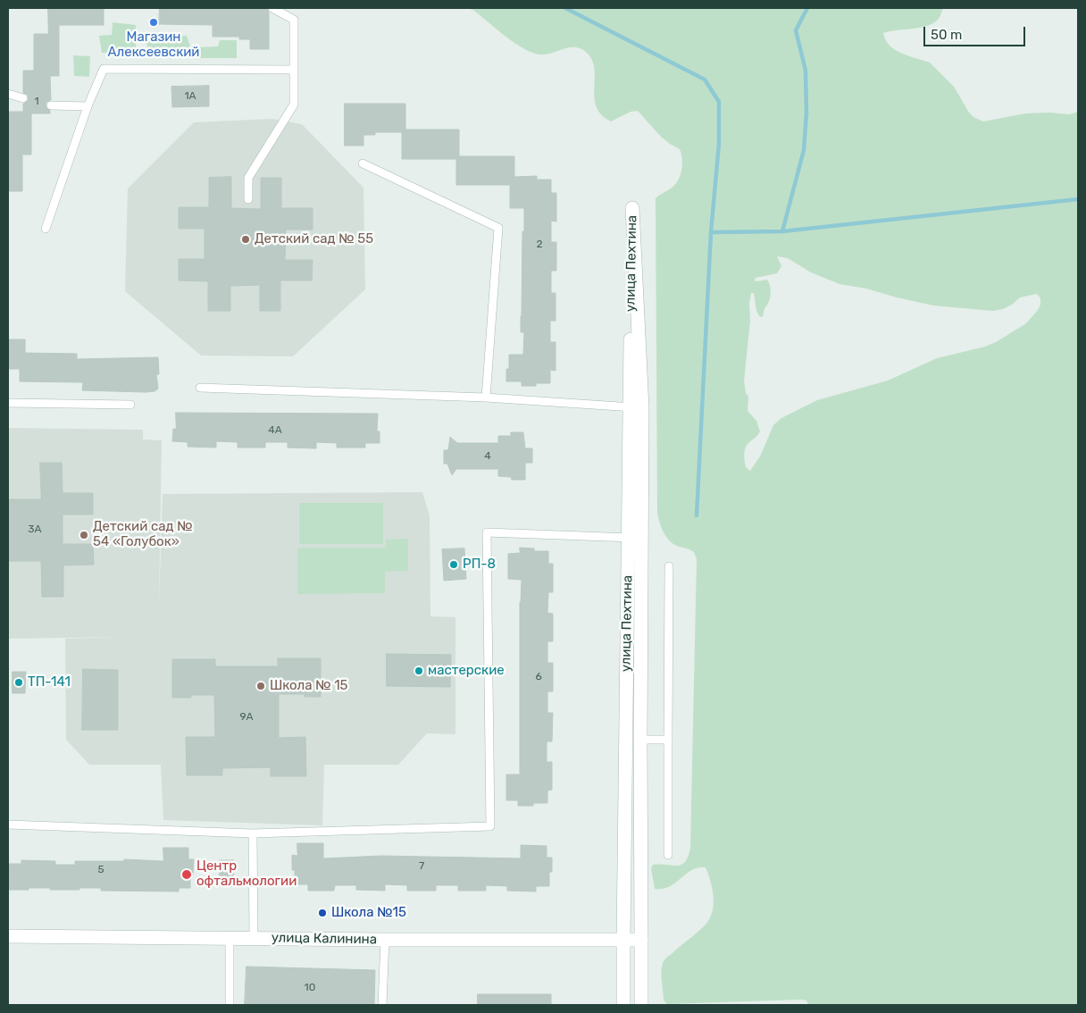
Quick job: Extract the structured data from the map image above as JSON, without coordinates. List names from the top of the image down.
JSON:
{
  "streets": {
    "street": ["улица Пехтина", "улица Калинина"]
  },
  "crossings": [
    ["улица Пехтина", "улица Калинина"]
  ],
  "places": [
    "Магазин Алексеевский",
    "Детский сад № 55",
    "Детский сад № 54 «Голубок»",
    "РП-8",
    "мастерские",
    "ТП-141",
    "Школа № 15",
    "Центр офтальмологии",
    "Школа №15"
  ],
  "house_numbers": [
    "1А",
    "1",
    "2",
    "4А",
    "4",
    "3А",
    "6",
    "9А",
    "7",
    "5",
    "10"
  ],
  "scale_bar": "50 m"
}
